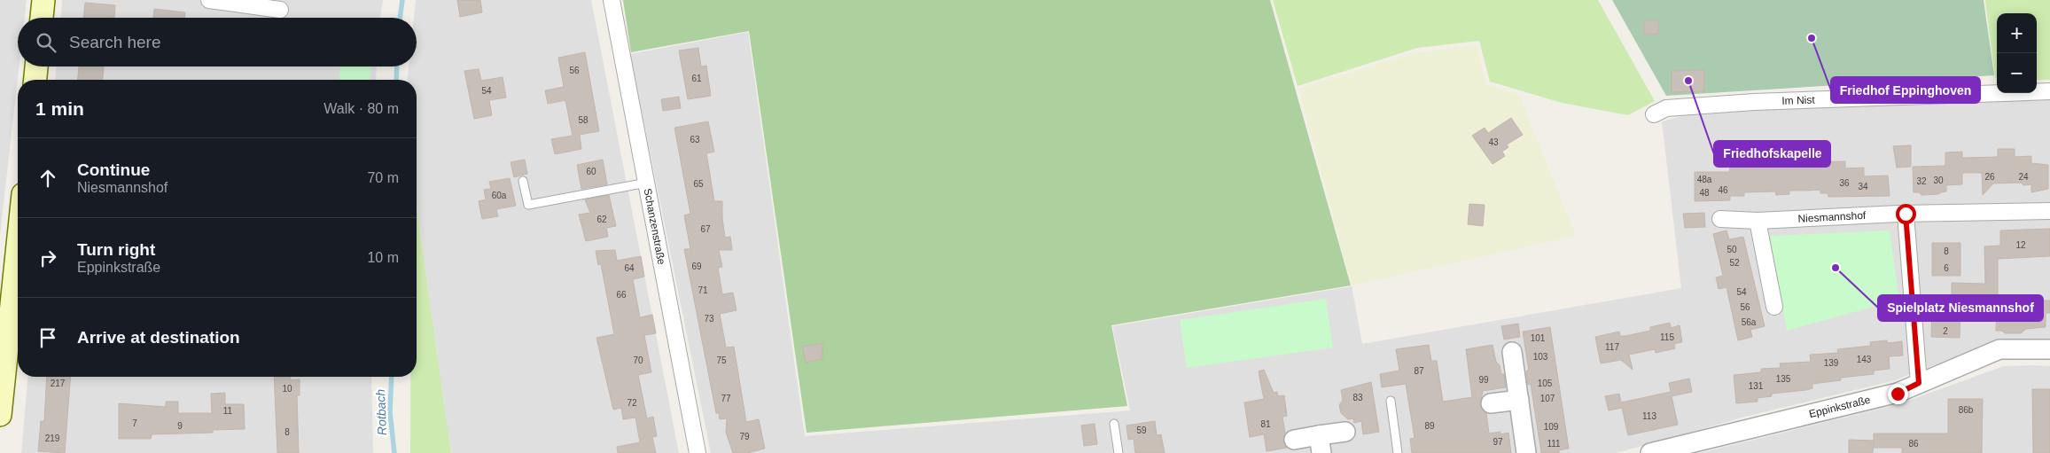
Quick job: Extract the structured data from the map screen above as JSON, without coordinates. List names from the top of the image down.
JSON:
{
  "streets": {
    "street": [
      "Im Nist",
      "Niesmannshof",
      "Schanzenstraße",
      "Eppinkstraße"
    ]
  },
  "water": ["Rotbach"],
  "places": ["Friedhof Eppinghoven", "Friedhofskapelle", "Spielplatz Niesmannshof"],
  "house_numbers": [
    "56",
    "61",
    "54",
    "58",
    "63",
    "43",
    "60",
    "26",
    "24",
    "48a",
    "30",
    "32",
    "36",
    "65",
    "34",
    "46",
    "48",
    "60a",
    "62",
    "67",
    "12",
    "50",
    "8",
    "52",
    "69",
    "64",
    "6",
    "71",
    "54",
    "66",
    "56",
    "73",
    "56a",
    "2",
    "115",
    "101",
    "117",
    "103",
    "143",
    "70",
    "75",
    "139",
    "87",
    "135",
    "99",
    "217",
    "105",
    "131",
    "10",
    "83",
    "77",
    "107",
    "72",
    "86b",
    "11",
    "113",
    "7",
    "81",
    "9",
    "89",
    "109",
    "59",
    "8",
    "79",
    "219",
    "97",
    "111",
    "86"
  ],
  "page": {
    "map_buttons": ["+", "−"],
    "search": "Search here",
    "heading": ["1 min", "Walk · 80 m"],
    "list": [
      ["Continue", "Niesmannshof", "70 m"],
      ["Turn right", "Eppinkstraße", "10 m"],
      "Arrive at destination"
    ]
  }
}
